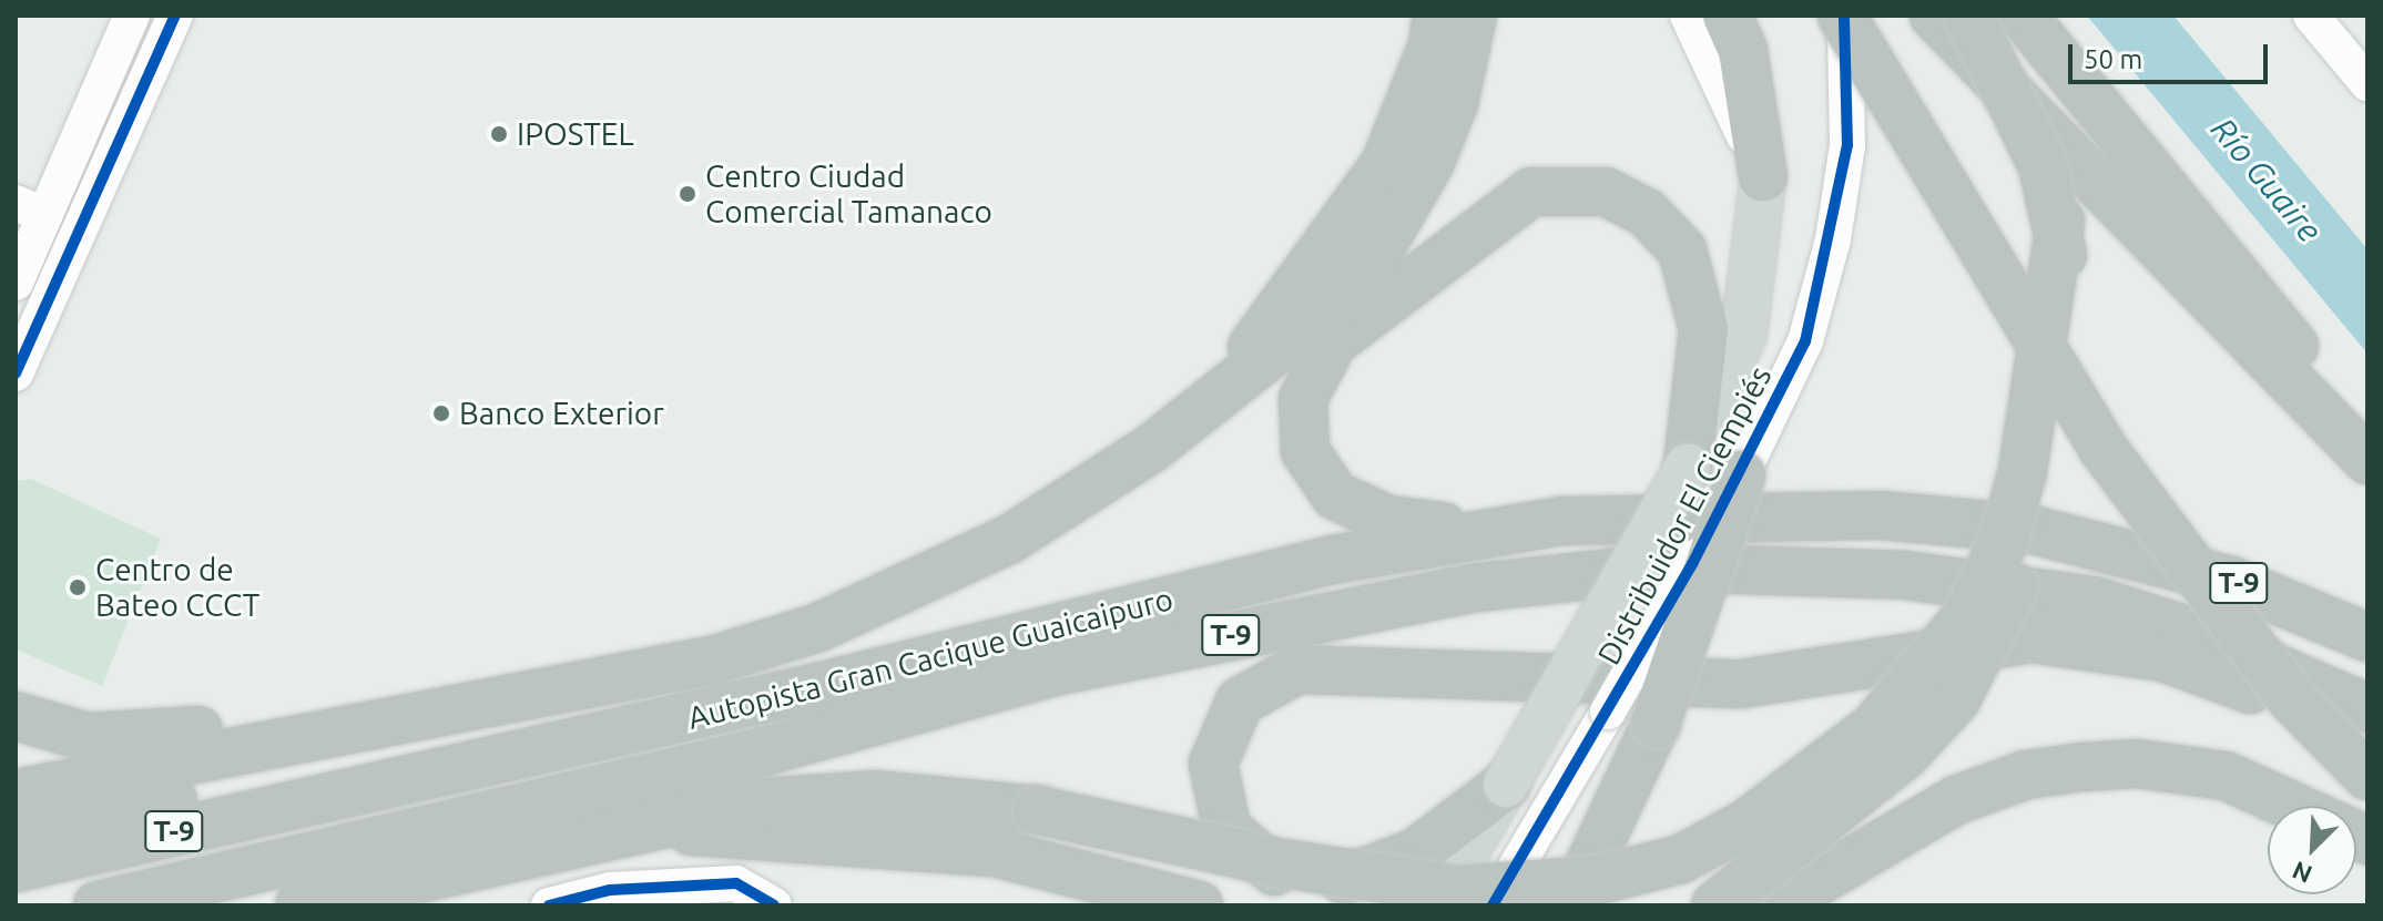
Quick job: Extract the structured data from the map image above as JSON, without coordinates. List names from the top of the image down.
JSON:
{
  "streets": {
    "highway": ["T-9", "Autopista Gran Cacique Guaicaipuro"],
    "main road": ["Distribuidor El Ciempiés"]
  },
  "water": ["Río Guaire"],
  "places": [
    "IPOSTEL",
    "Centro Ciudad Comercial Tamanaco",
    "Banco Exterior",
    "Centro de Bateo CCCT"
  ],
  "scale_bar": "50 m",
  "north": "bottom left"
}
